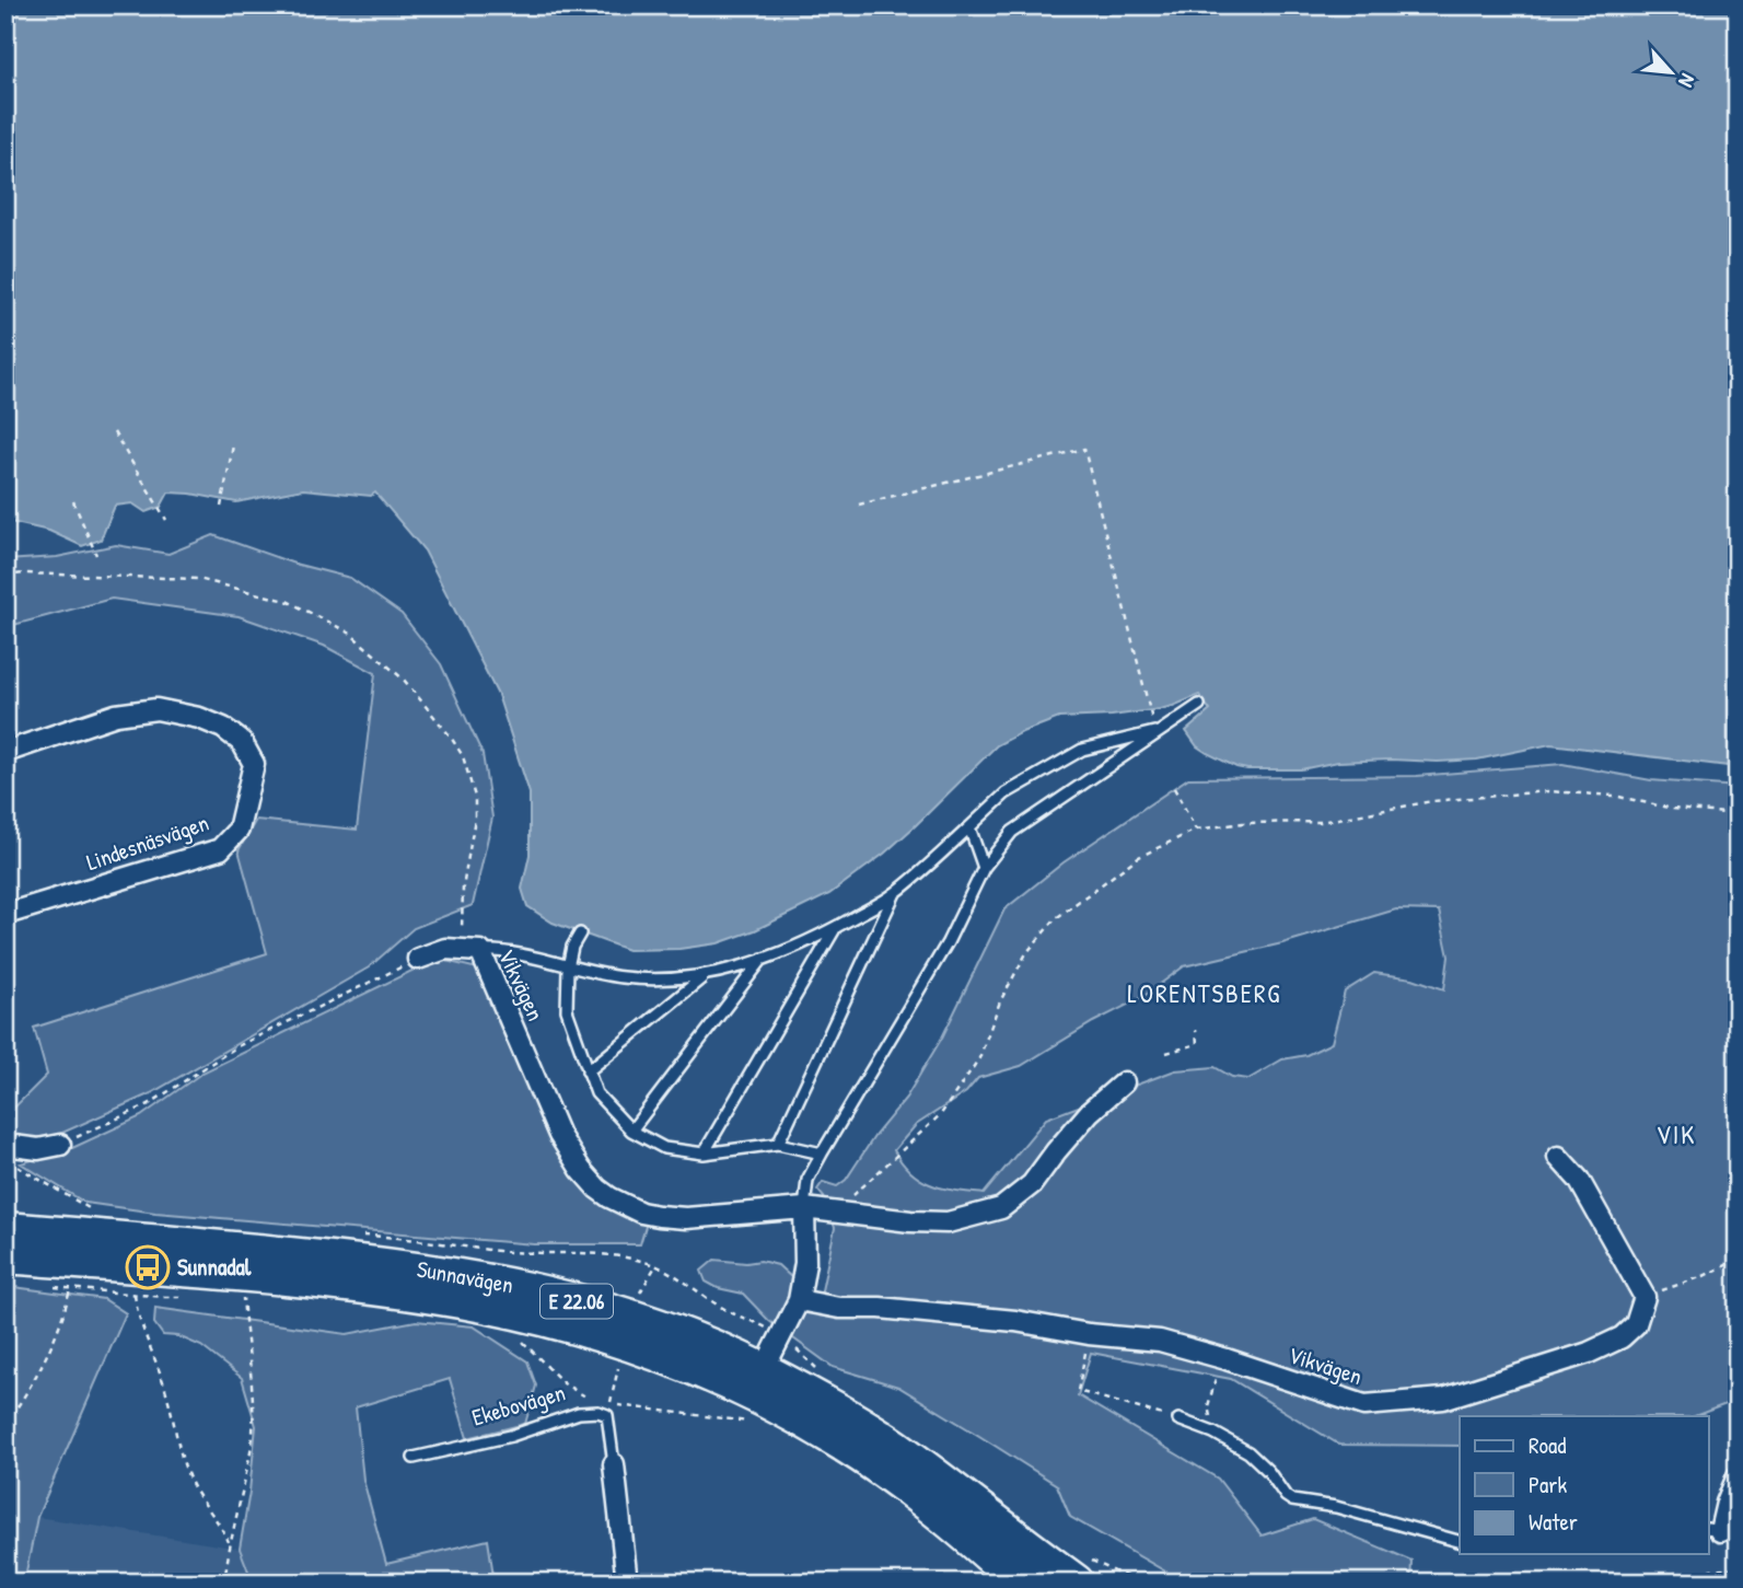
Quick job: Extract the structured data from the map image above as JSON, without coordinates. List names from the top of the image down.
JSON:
{
  "streets": {
    "highway": ["Sunnavägen", "E 22.06"],
    "street": ["Lindesnäsvägen", "Vikvägen"],
    "lane": ["Ekebovägen"]
  },
  "districts": ["LORENTSBERG", "VIK"],
  "places": {
    "bus stop": ["Sunnadal"]
  },
  "legend": ["Road", "Park", "Water"],
  "north": "bottom right"
}
